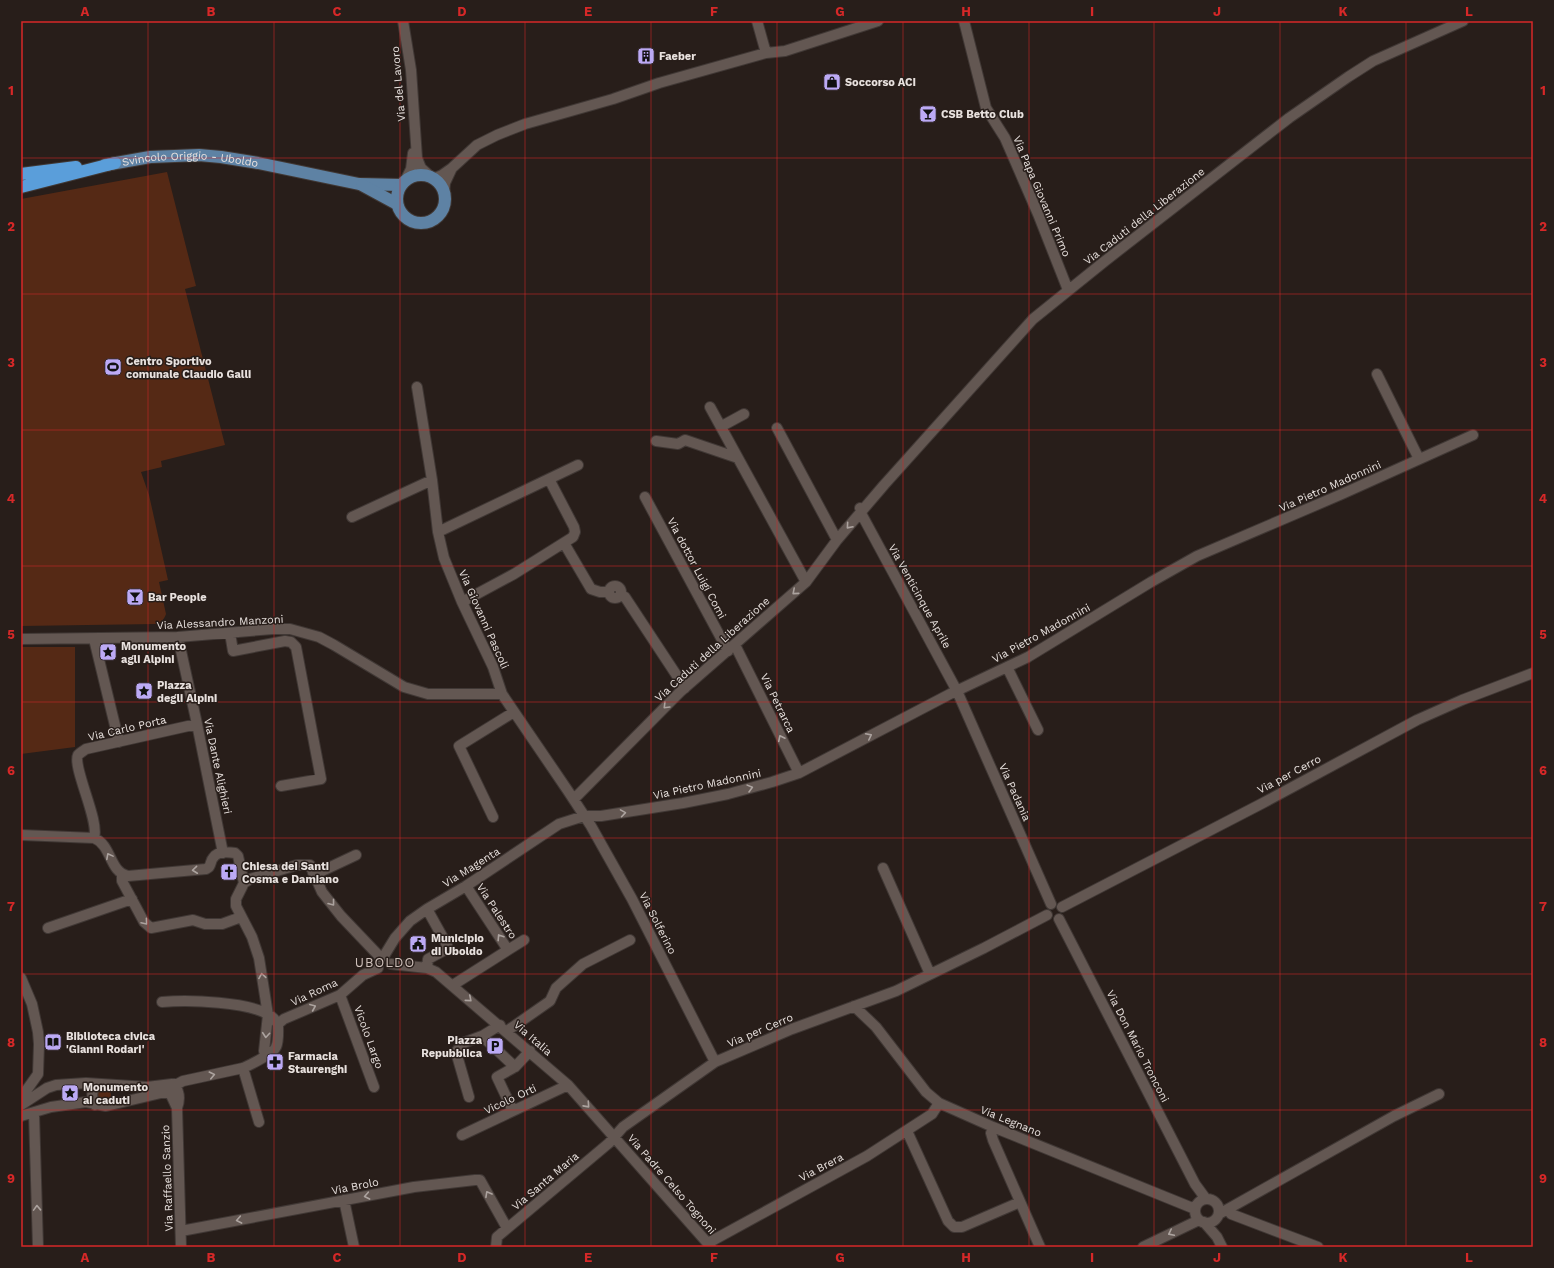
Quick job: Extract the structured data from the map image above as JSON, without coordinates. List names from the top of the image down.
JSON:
{
  "streets": {
    "main road": ["Svincolo Origgio - Uboldo"],
    "street": [
      "Via del Lavoro",
      "Via Papa Giovanni Primo",
      "Via Caduti della Liberazione",
      "Via Pietro Madonnini",
      "Via dottor Luigi Comi",
      "Via Venticinque Aprile",
      "Via Giovanni Pascoli",
      "Via Alessandro Manzoni",
      "Via Petrarca",
      "Via Carlo Porta",
      "Via Dante Alighieri",
      "Via per Cerro",
      "Via Padania",
      "Via Magenta",
      "Via Palestro",
      "Via Solferino",
      "Via Roma",
      "Vicolo Largo",
      "Via Italia",
      "Via Don Mario Tronconi",
      "Vicolo Orti",
      "Via Legnano",
      "Via Brera",
      "Via Raffaello Sanzio",
      "Via Santa Maria",
      "Via Padre Celso Tognoni",
      "Via Brolo"
    ]
  },
  "crossings": [
    ["Via del Lavoro", "Svincolo Origgio - Uboldo"],
    ["Via Papa Giovanni Primo", "Via Caduti della Liberazione"],
    ["Via Caduti della Liberazione", "Via dottor Luigi Comi"],
    ["Via Caduti della Liberazione", "Via Venticinque Aprile"],
    ["Via Caduti della Liberazione", "Via Giovanni Pascoli"],
    ["Via Caduti della Liberazione", "Via Petrarca"],
    ["Via Caduti della Liberazione", "Via Solferino"],
    ["Via Pietro Madonnini", "Via Venticinque Aprile"],
    ["Via Pietro Madonnini", "Via Petrarca"],
    ["Via Pietro Madonnini", "Via Padania"],
    ["Via Pietro Madonnini", "Via Magenta"],
    ["Via Pietro Madonnini", "Via Solferino"],
    ["Via dottor Luigi Comi", "Via Petrarca"],
    ["Via Venticinque Aprile", "Via Padania"],
    ["Via Giovanni Pascoli", "Via Alessandro Manzoni"],
    ["Via Giovanni Pascoli", "Via Solferino"],
    ["Via Alessandro Manzoni", "Via Dante Alighieri"],
    ["Via Carlo Porta", "Via Dante Alighieri"],
    ["Via per Cerro", "Via Padania"],
    ["Via per Cerro", "Via Solferino"],
    ["Via per Cerro", "Via Italia"],
    ["Via per Cerro", "Via Don Mario Tronconi"],
    ["Via per Cerro", "Via Legnano"],
    ["Via per Cerro", "Via Santa Maria"],
    ["Via per Cerro", "Via Padre Celso Tognoni"],
    ["Via Padania", "Via Don Mario Tronconi"],
    ["Via Magenta", "Via Palestro"],
    ["Via Magenta", "Via Solferino"],
    ["Via Magenta", "Via Roma"],
    ["Via Palestro", "Via Italia"],
    ["Via Roma", "Vicolo Largo"],
    ["Via Italia", "Vicolo Orti"],
    ["Via Italia", "Via Santa Maria"],
    ["Via Italia", "Via Padre Celso Tognoni"],
    ["Via Don Mario Tronconi", "Via Legnano"],
    ["Via Legnano", "Via Brera"],
    ["Via Brera", "Via Padre Celso Tognoni"],
    ["Via Raffaello Sanzio", "Via Brolo"],
    ["Via Santa Maria", "Via Padre Celso Tognoni"],
    ["Via Santa Maria", "Via Brolo"]
  ],
  "one_way": [
    "Via Pietro Madonnini",
    "Via Petrarca",
    "Via Palestro",
    "Via Roma",
    "Via Italia",
    "Via Brolo"
  ],
  "districts": ["UBOLDO"],
  "places": {
    "building": ["Faeber"],
    "shop": ["Soccorso ACI"],
    "bar": ["CSB Betto Club", "Bar People"],
    "sports": ["Centro Sportivo comunale Claudio Galli"],
    "place": ["Monumento agli Alpini", "Piazza degli Alpini", "Monumento ai caduti"],
    "church": ["Chiesa dei Santi Cosma e Damiano"],
    "public building": ["Municipio di Uboldo"],
    "library": ["Biblioteca civica 'Gianni Rodari'"],
    "parking": ["Piazza Repubblica"],
    "pharmacy": ["Farmacia Staurenghi"]
  },
  "grid": {
    "columns": [
      "A",
      "B",
      "C",
      "D",
      "E",
      "F",
      "G",
      "H",
      "I",
      "J",
      "K",
      "L"
    ],
    "rows": [
      "1",
      "2",
      "3",
      "4",
      "5",
      "6",
      "7",
      "8",
      "9"
    ]
  }
}
